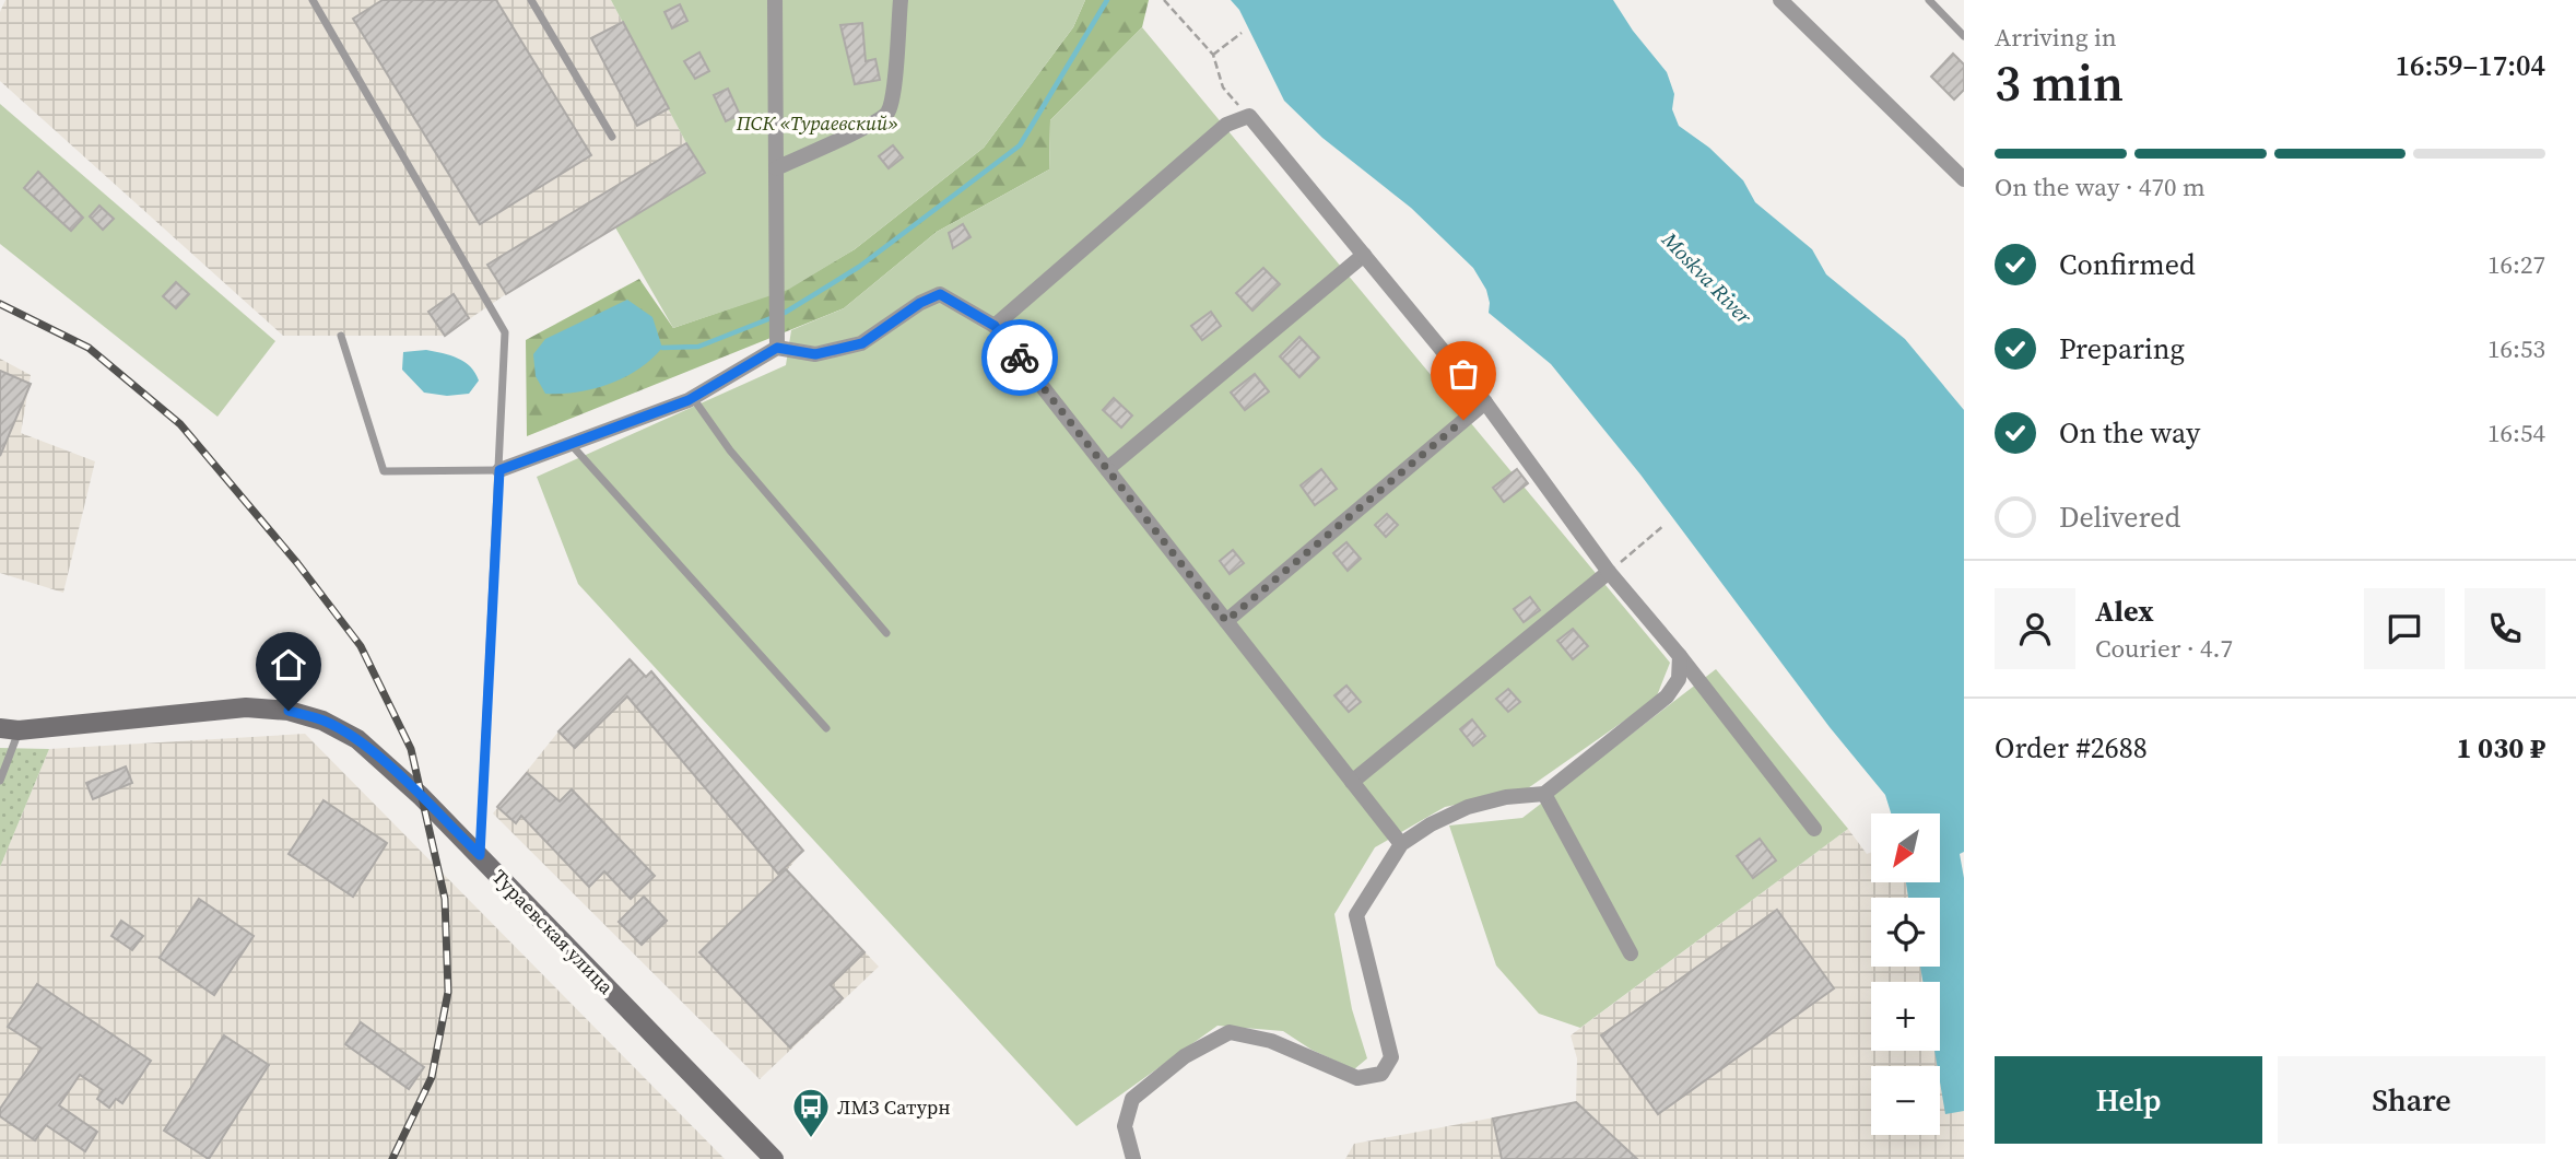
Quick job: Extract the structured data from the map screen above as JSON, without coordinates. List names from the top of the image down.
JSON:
{
  "streets": {
    "main road": ["Тураевская улица"]
  },
  "water": ["Moskva River"],
  "parks": ["ПСК «Тураевский»"],
  "places": {
    "bus stop": ["ЛМЗ Сатурн"]
  },
  "north": "bottom left",
  "page": {
    "heading": ["3 min", "Arriving in", "16:59–17:04"],
    "panel": [
      "Alex",
      "Courier · 4.7",
      "Order #2688",
      "1 030 ₽"
    ],
    "bar": "On the way · 470 m",
    "list": [
      ["Confirmed", "16:27"],
      ["Preparing", "16:53"],
      ["On the way", "16:54"],
      "Delivered"
    ],
    "map_buttons": ["+", "−"],
    "buttons": ["Help", "Share"]
  }
}
